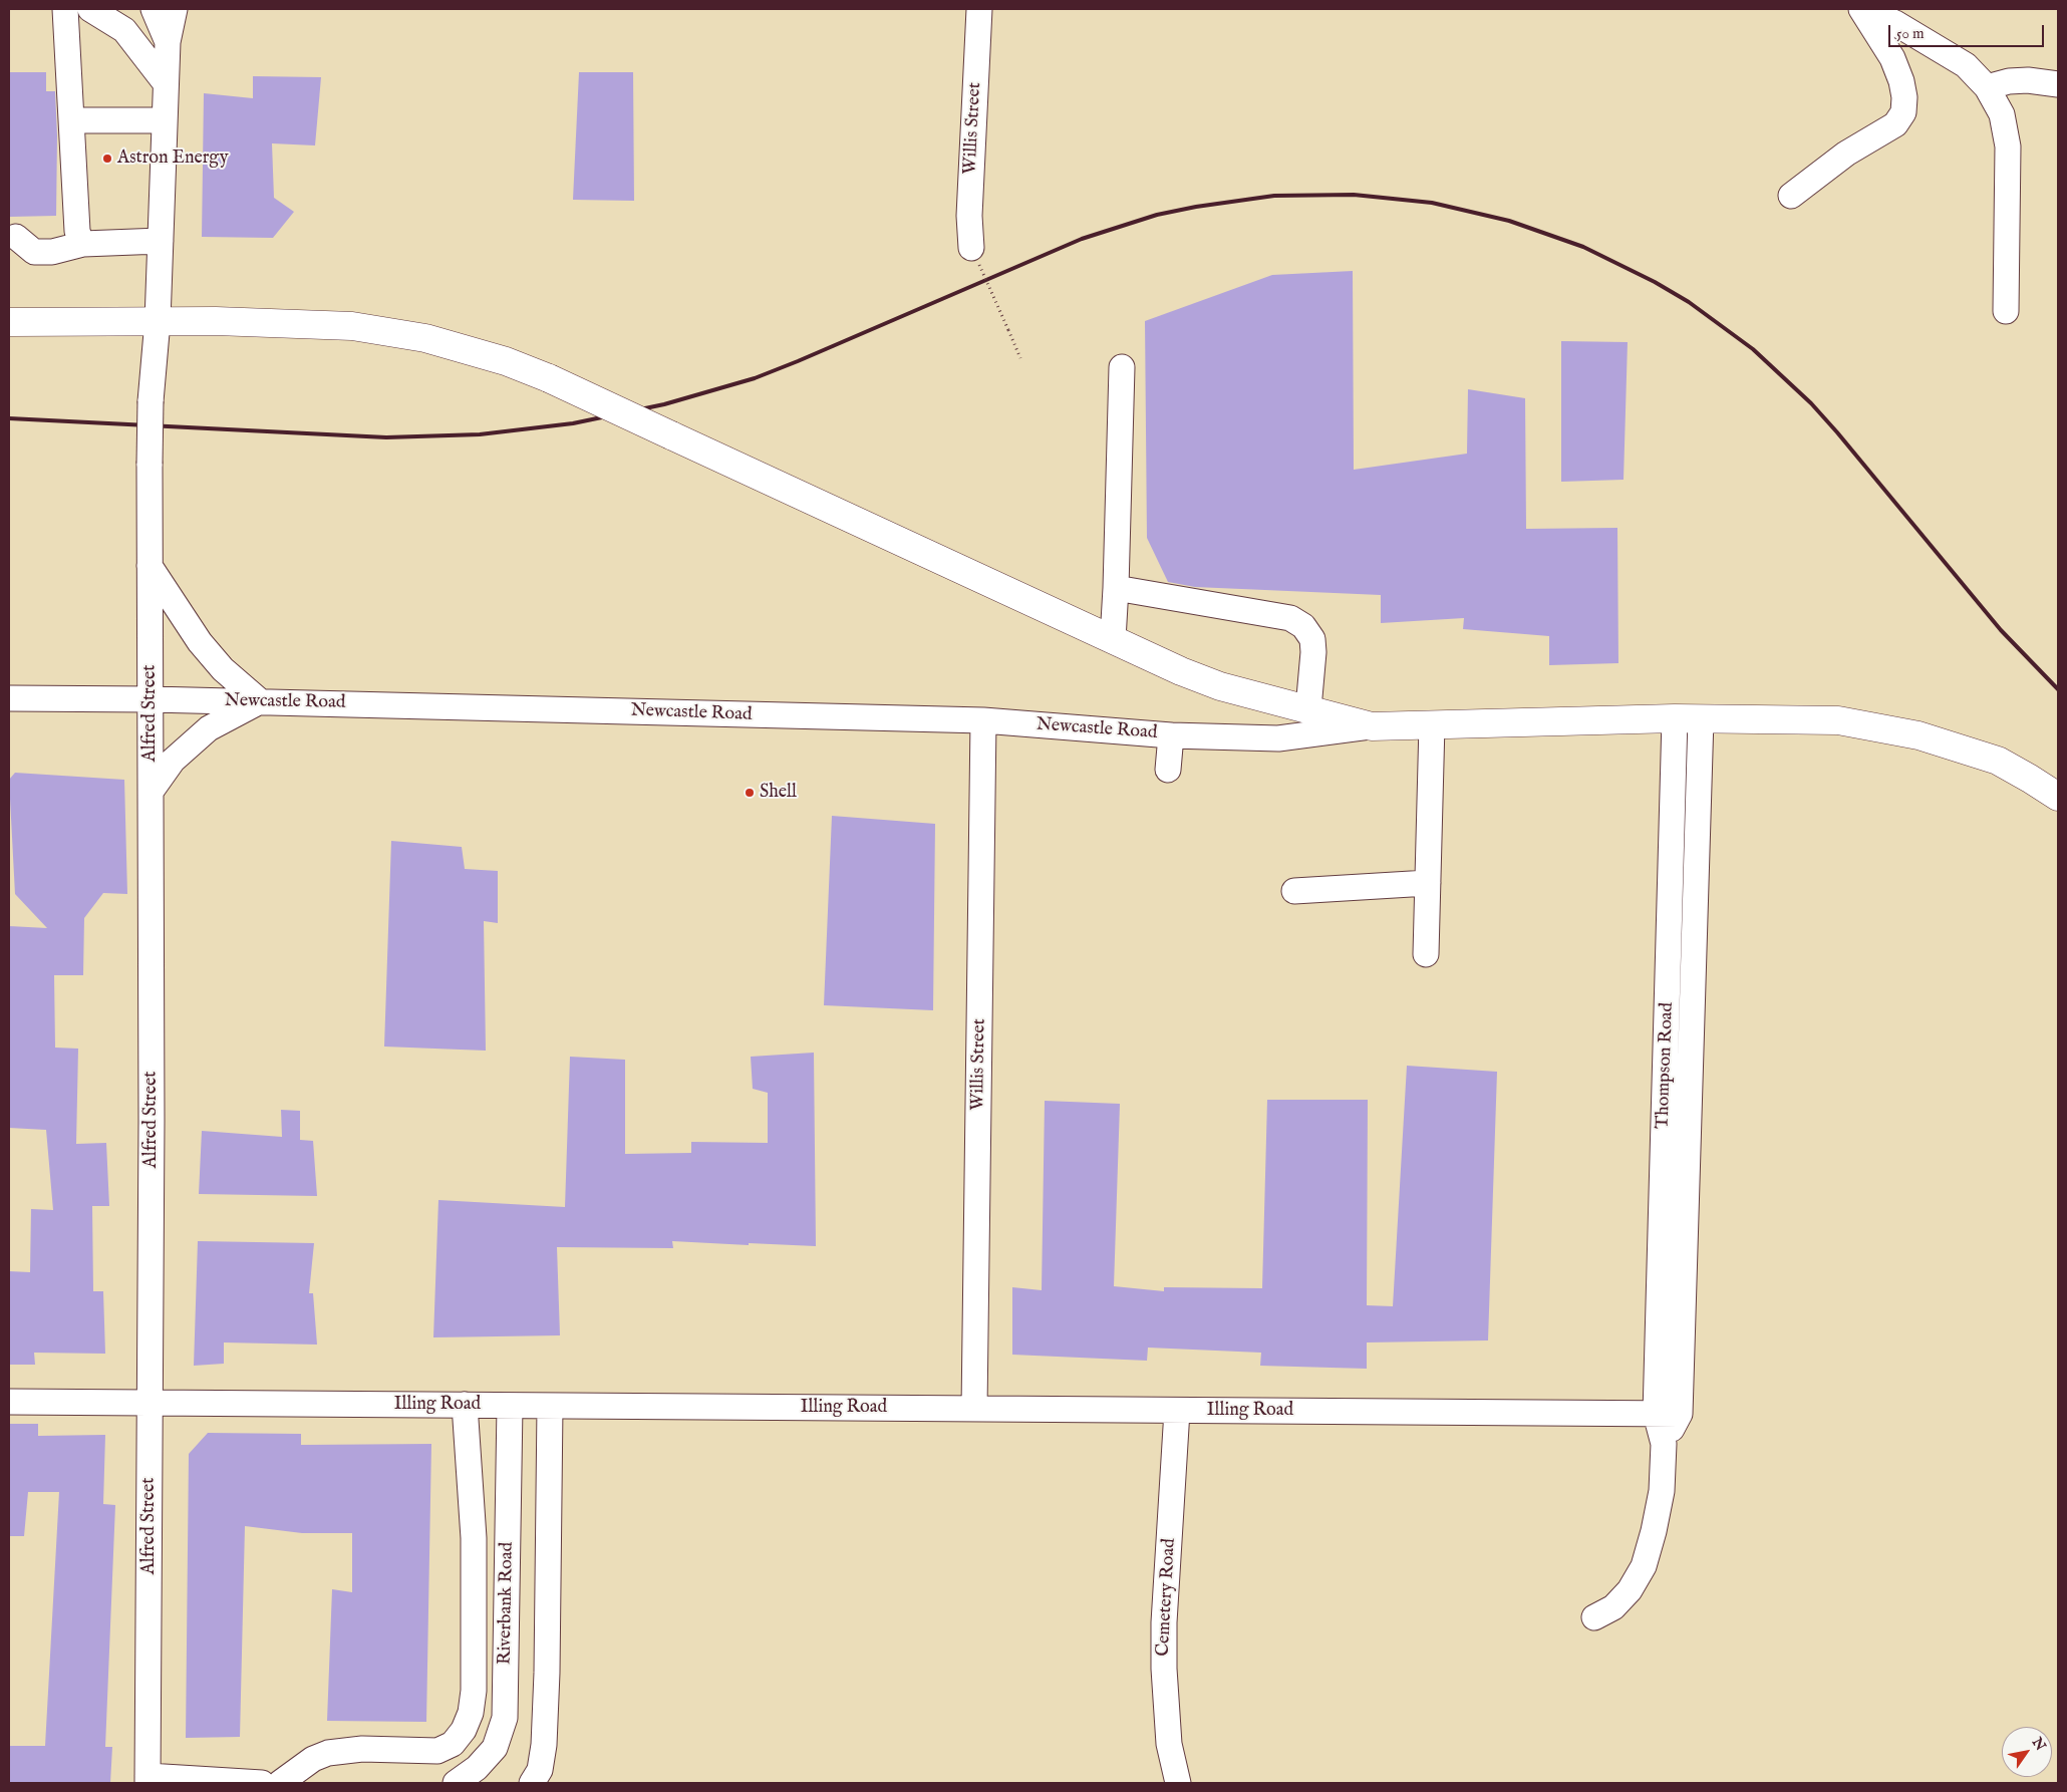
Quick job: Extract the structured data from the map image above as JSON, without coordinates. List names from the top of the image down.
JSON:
{
  "streets": {
    "street": [
      "Willis Street",
      "Newcastle Road",
      "Alfred Street",
      "Thompson Road",
      "Illing Road",
      "Cemetery Road",
      "Riverbank Road"
    ]
  },
  "crossings": [
    ["Willis Street", "Newcastle Road"],
    ["Willis Street", "Illing Road"],
    ["Newcastle Road", "Alfred Street"],
    ["Alfred Street", "Illing Road"],
    ["Thompson Road", "Illing Road"],
    ["Illing Road", "Cemetery Road"],
    ["Illing Road", "Riverbank Road"]
  ],
  "places": ["Astron Energy", "Shell"],
  "scale_bar": "50 m",
  "north": "top right"
}
